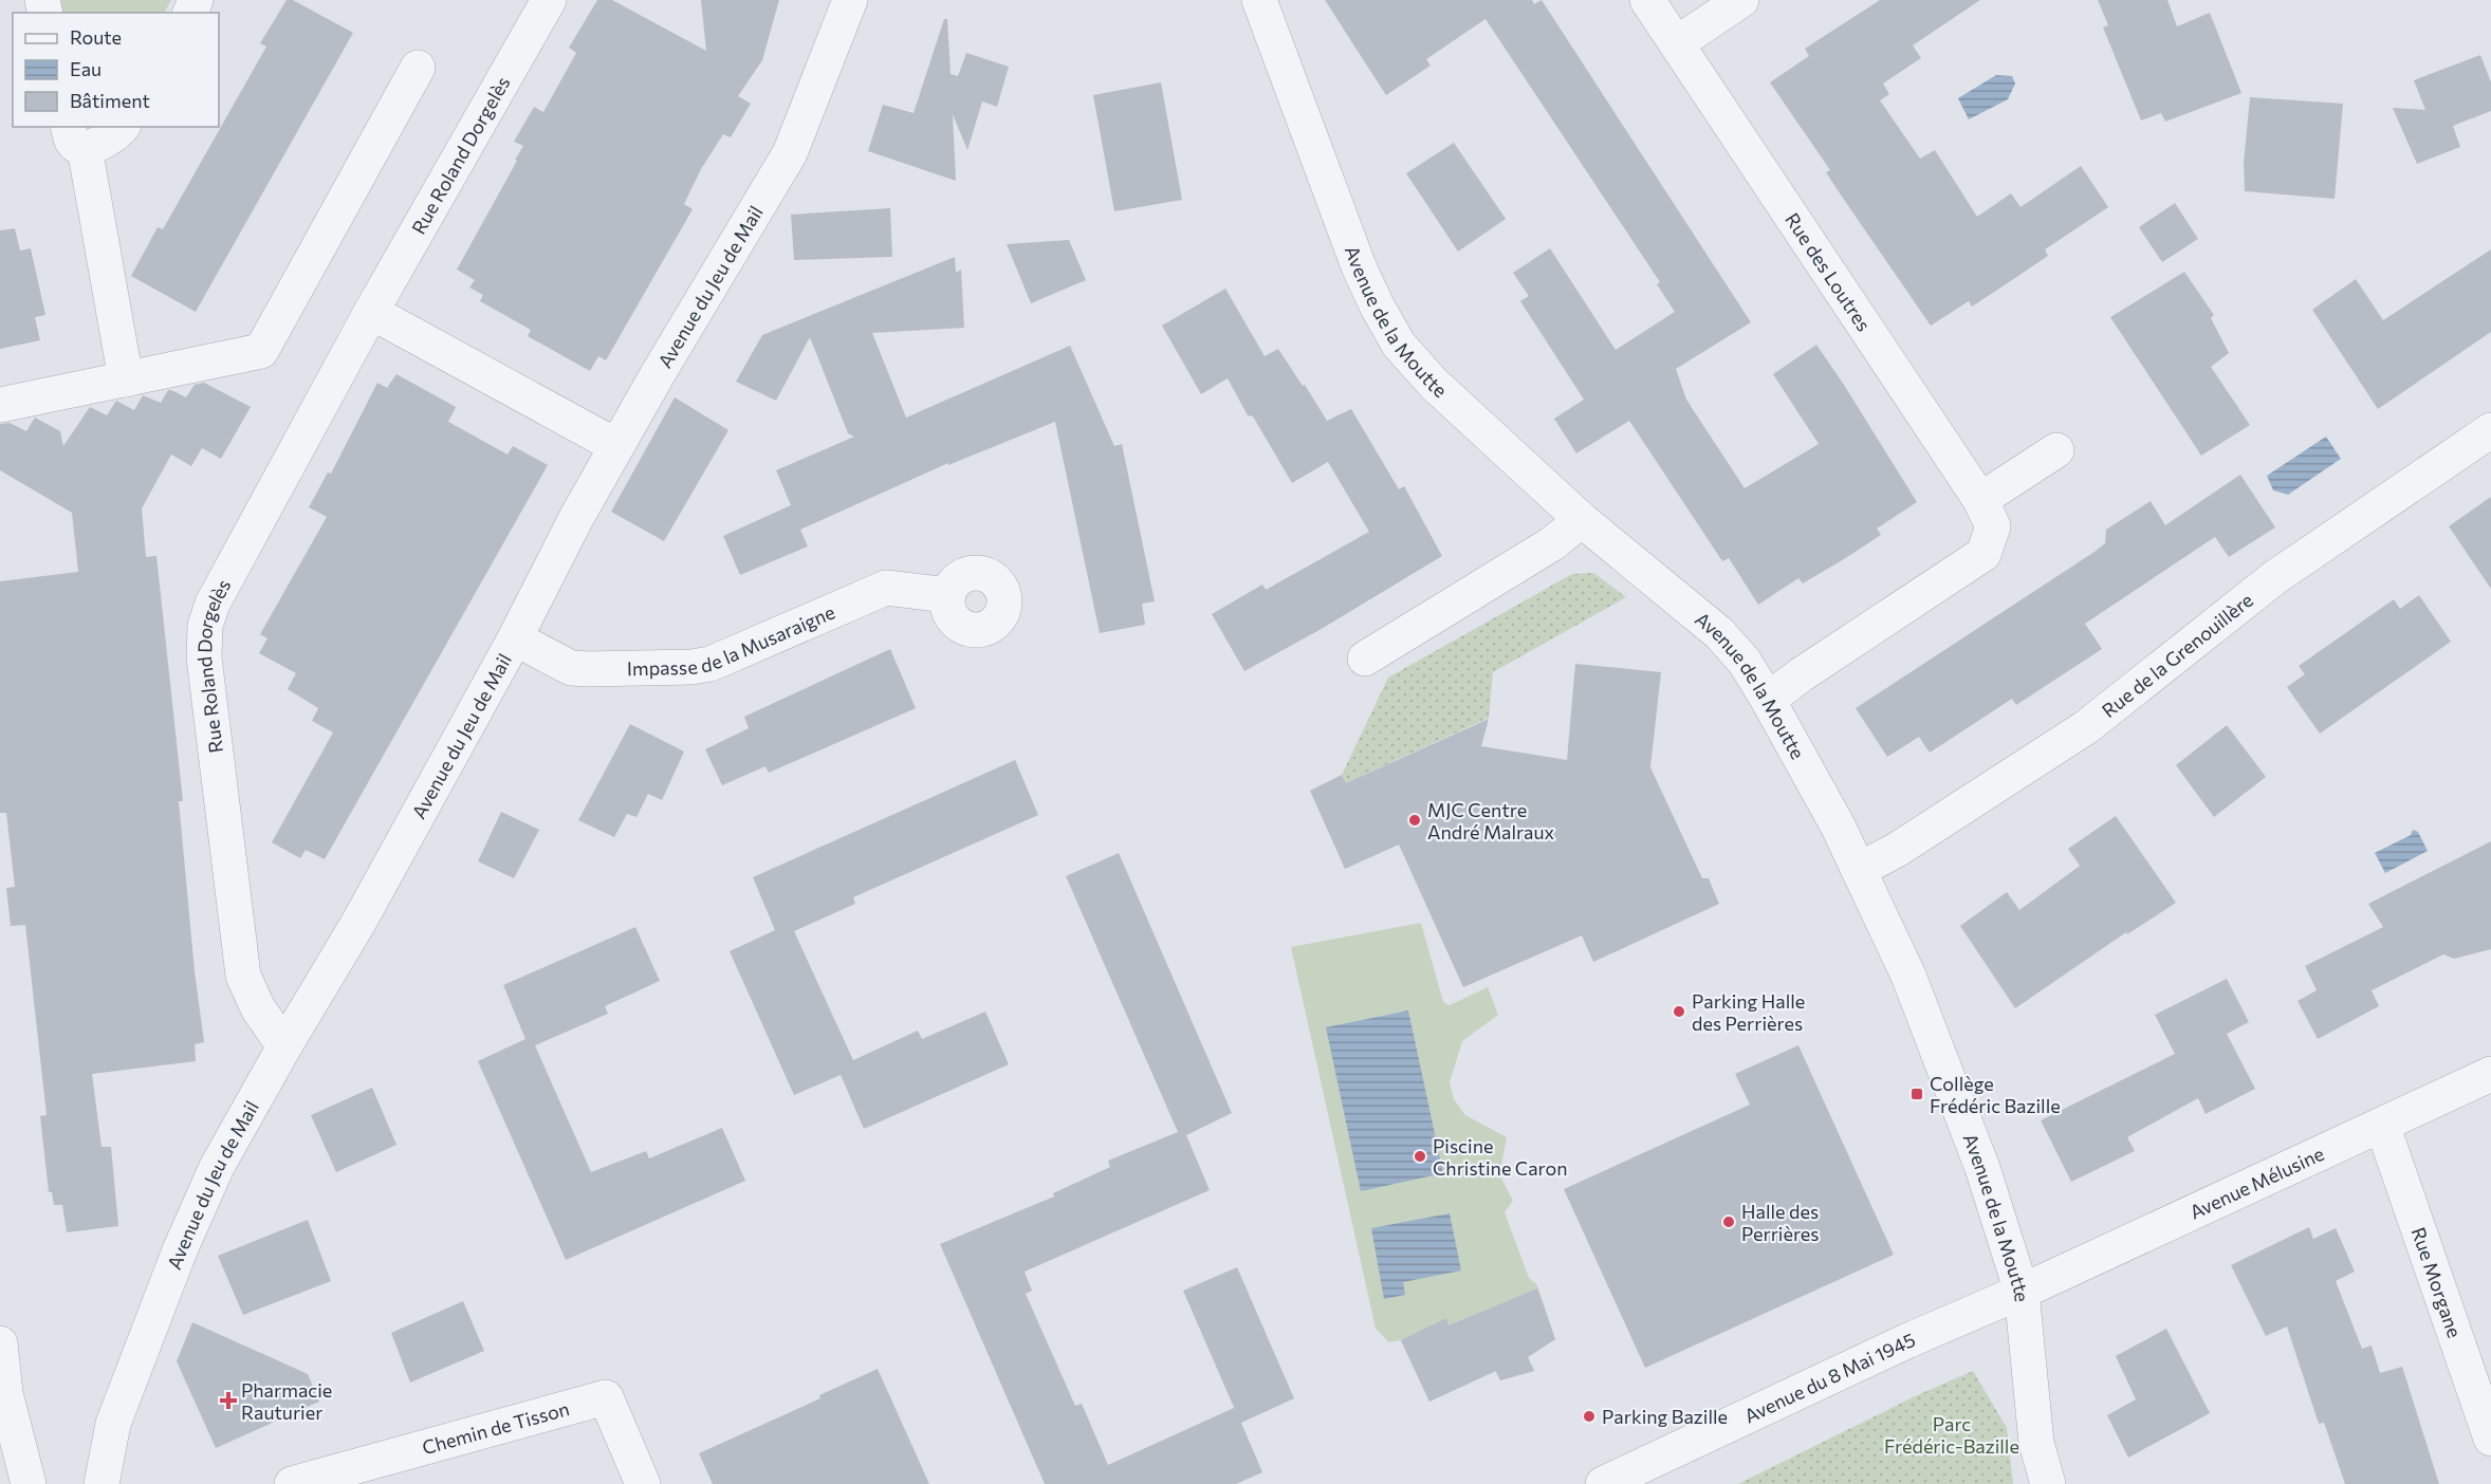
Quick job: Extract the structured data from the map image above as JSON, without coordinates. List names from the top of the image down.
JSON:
{
  "streets": {
    "street": [
      "Rue Roland Dorgelès",
      "Rue des Loutres",
      "Avenue du Jeu de Mail",
      "Avenue de la Moutte",
      "Impasse de la Musaraigne",
      "Rue de la Grenouillère",
      "Avenue Mélusine",
      "Rue Morgane",
      "Avenue du 8 Mai 1945",
      "Chemin de Tisson"
    ]
  },
  "crossings": [
    ["Rue Roland Dorgelès", "Avenue du Jeu de Mail"],
    ["Rue des Loutres", "Avenue de la Moutte"],
    ["Avenue du Jeu de Mail", "Impasse de la Musaraigne"],
    ["Avenue de la Moutte", "Rue de la Grenouillère"],
    ["Avenue de la Moutte", "Avenue Mélusine"],
    ["Avenue de la Moutte", "Avenue du 8 Mai 1945"],
    ["Avenue Mélusine", "Rue Morgane"],
    ["Avenue Mélusine", "Avenue du 8 Mai 1945"]
  ],
  "parks": ["Parc Frédéric-Bazille"],
  "places": {
    "other": [
      "MJC Centre André Malraux",
      "Parking Halle des Perrières",
      "Piscine Christine Caron",
      "Halle des Perrières",
      "Parking Bazille"
    ],
    "transit": ["Collège Frédéric Bazille"],
    "health": ["Pharmacie Rauturier"]
  },
  "legend": ["Route", "Eau", "Bâtiment"]
}
